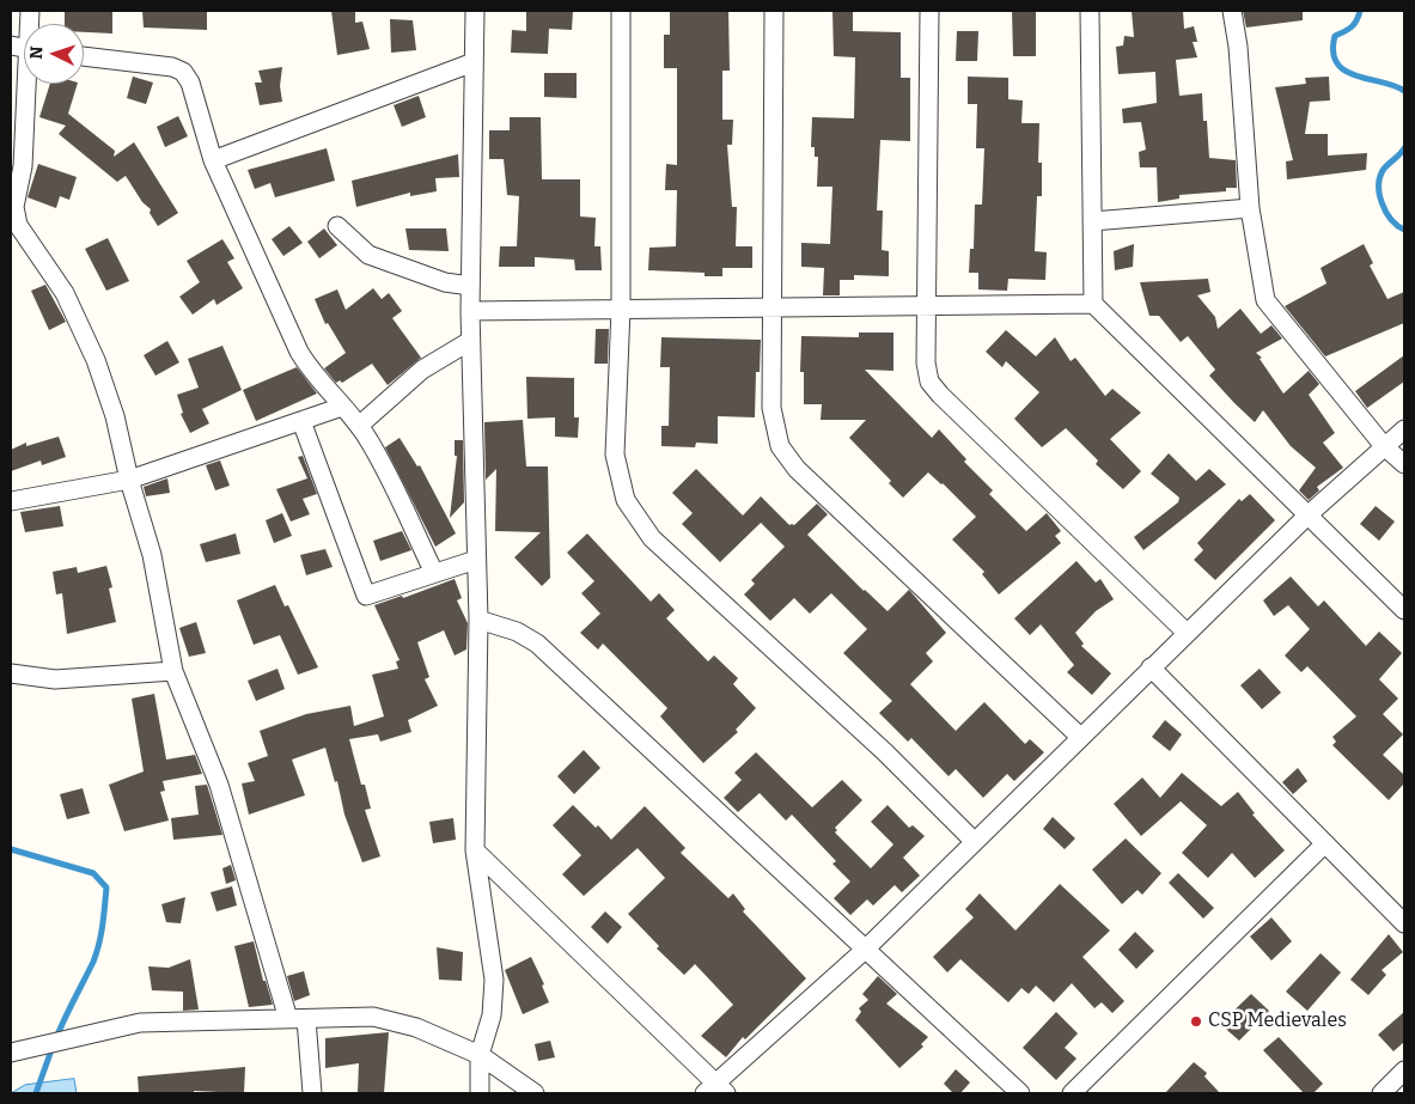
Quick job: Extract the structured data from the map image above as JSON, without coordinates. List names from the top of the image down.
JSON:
{
  "places": ["CSP Medievales"],
  "north": "left"
}
